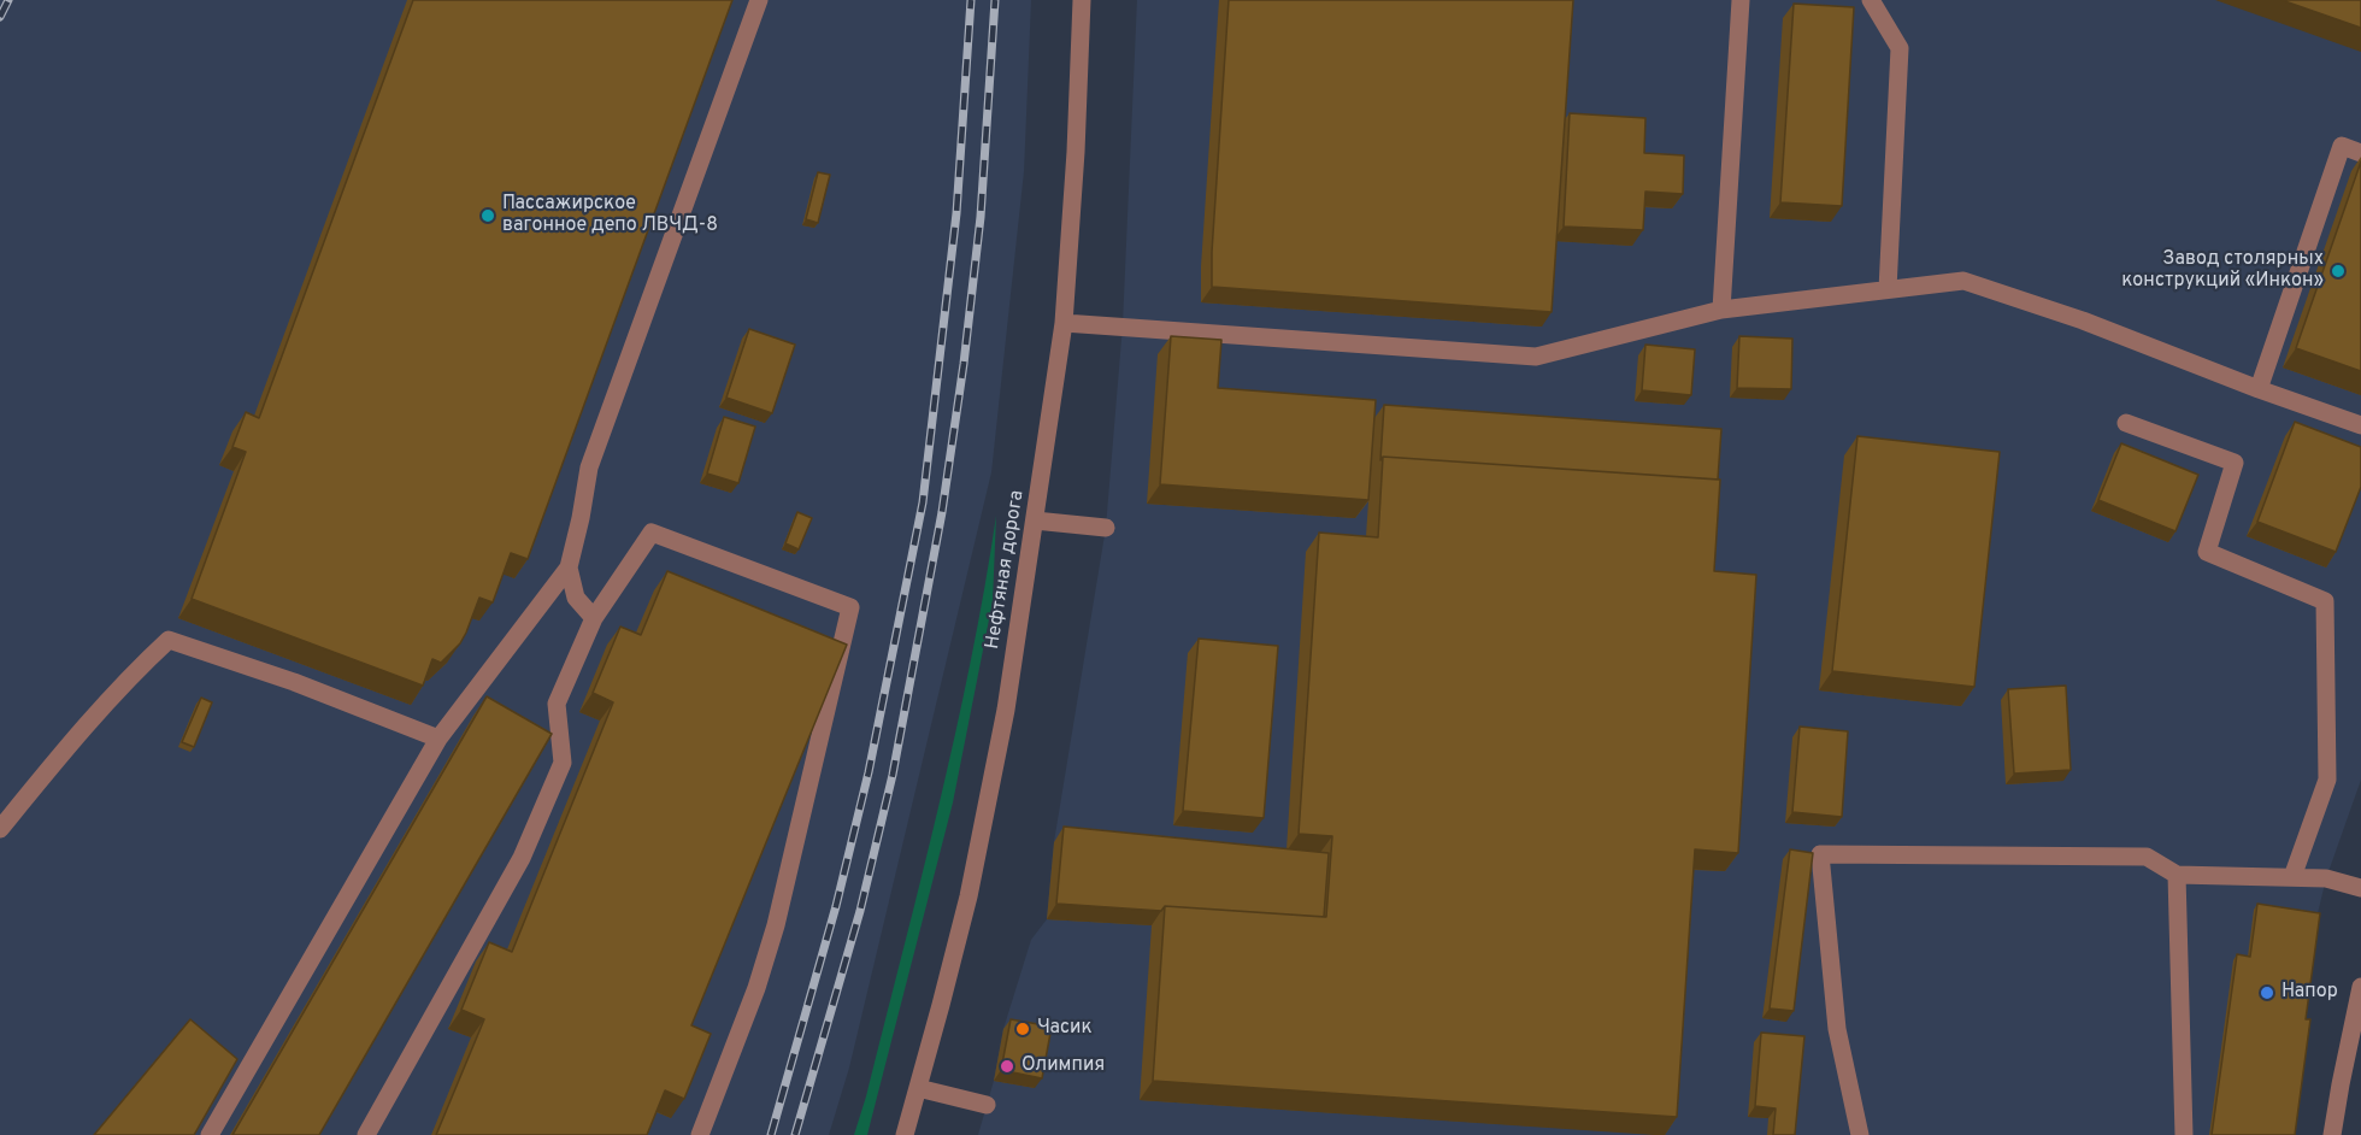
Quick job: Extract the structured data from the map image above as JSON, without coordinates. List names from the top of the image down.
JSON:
{
  "streets": {
    "street": ["Нефтяная дорога"]
  },
  "places": [
    "Пассажирское вагонное депо ЛВЧД-8",
    "Завод столярных конструкций «Инкон»",
    "Напор",
    "Часик",
    "Олимпия"
  ]
}
